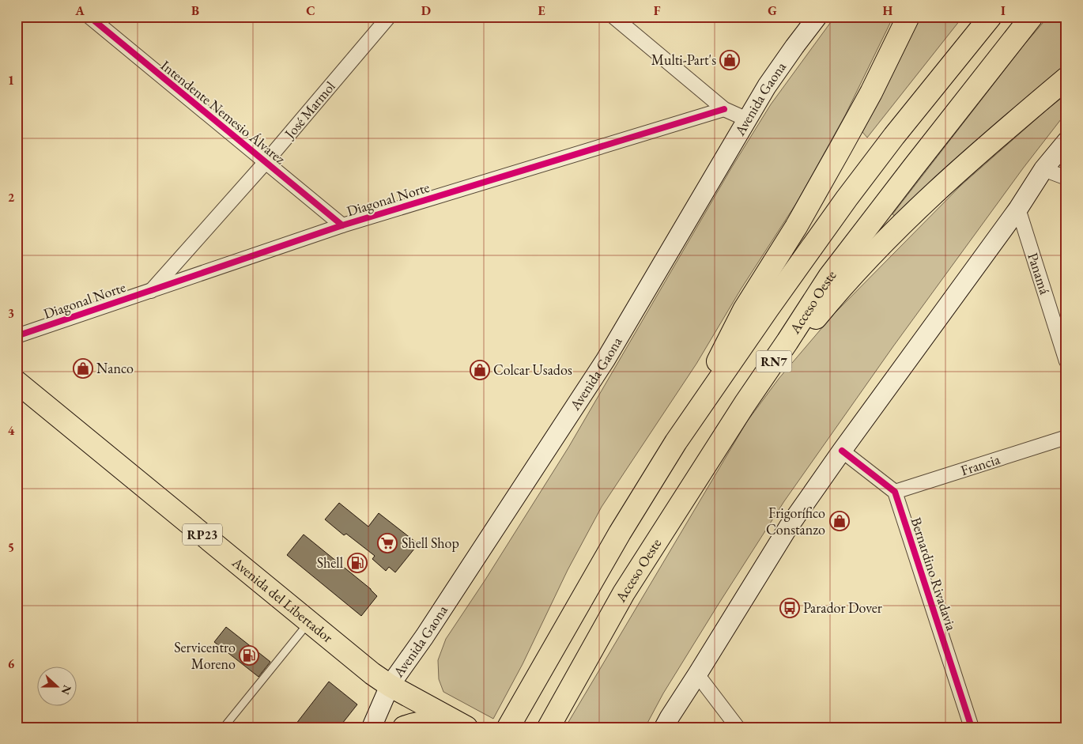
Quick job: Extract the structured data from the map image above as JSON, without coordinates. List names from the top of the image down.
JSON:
{
  "streets": {
    "main road": [
      "Avenida Gaona",
      "Acceso Oeste",
      "RN7",
      "RP23",
      "Avenida del Libertador"
    ],
    "street": [
      "José Marmol",
      "Intendente Nemesio Álvarez",
      "Diagonal Norte",
      "Panamá",
      "Francia",
      "Bernardino Rivadavia"
    ]
  },
  "crossings": [
    ["Avenida Gaona", "Avenida del Libertador"],
    ["José Marmol", "Intendente Nemesio Álvarez"],
    ["José Marmol", "Diagonal Norte"],
    ["Intendente Nemesio Álvarez", "Diagonal Norte"],
    ["Francia", "Bernardino Rivadavia"]
  ],
  "places": {
    "shop": [
      "Multi-Part's",
      "Nanco",
      "Colcar Usados",
      "Frigorífico Constanzo"
    ],
    "supermarket": ["Shell Shop"],
    "fuel station": ["Shell", "Servicentro Moreno"],
    "bus stop": ["Parador Dover"]
  },
  "north": "right",
  "grid": {
    "columns": [
      "A",
      "B",
      "C",
      "D",
      "E",
      "F",
      "G",
      "H",
      "I"
    ],
    "rows": [
      "1",
      "2",
      "3",
      "4",
      "5",
      "6"
    ]
  }
}
